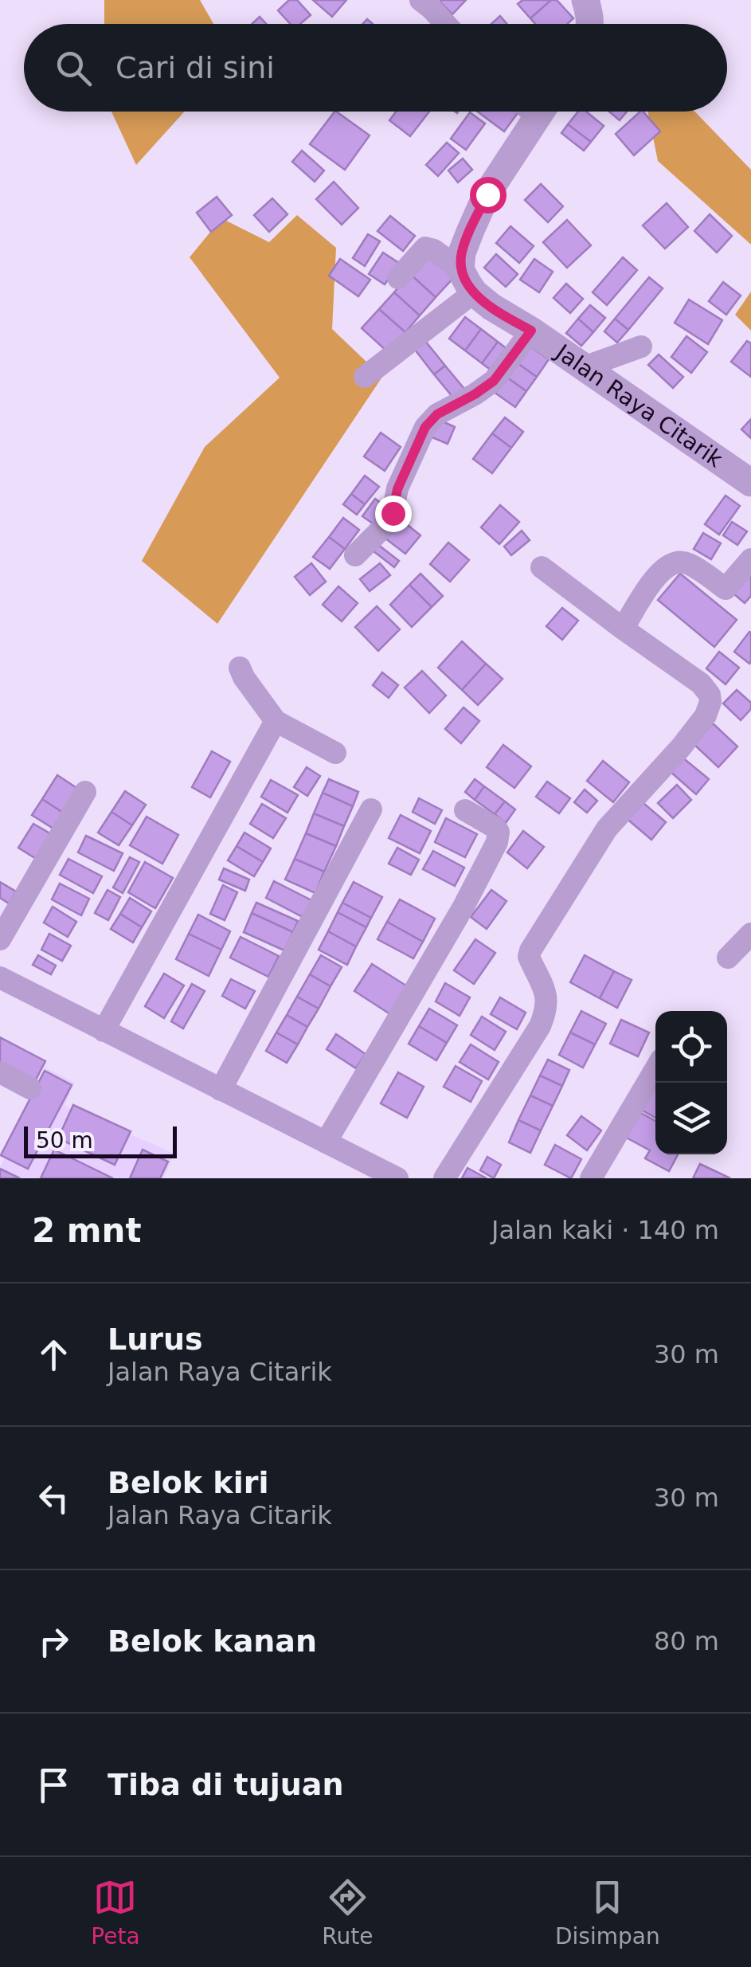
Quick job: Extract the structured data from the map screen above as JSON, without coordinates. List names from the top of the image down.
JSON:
{
  "streets": {
    "street": ["Jalan Raya Citarik"]
  },
  "scale_bar": "50 m",
  "page": {
    "search": "Cari di sini",
    "scale": "50 m",
    "heading": ["2 mnt", "Jalan kaki · 140 m"],
    "list": [
      ["Lurus", "Jalan Raya Citarik", "30 m"],
      ["Belok kiri", "Jalan Raya Citarik", "30 m"],
      ["Belok kanan", "80 m"],
      "Tiba di tujuan"
    ],
    "nav": ["Peta", "Rute", "Disimpan"]
  }
}
